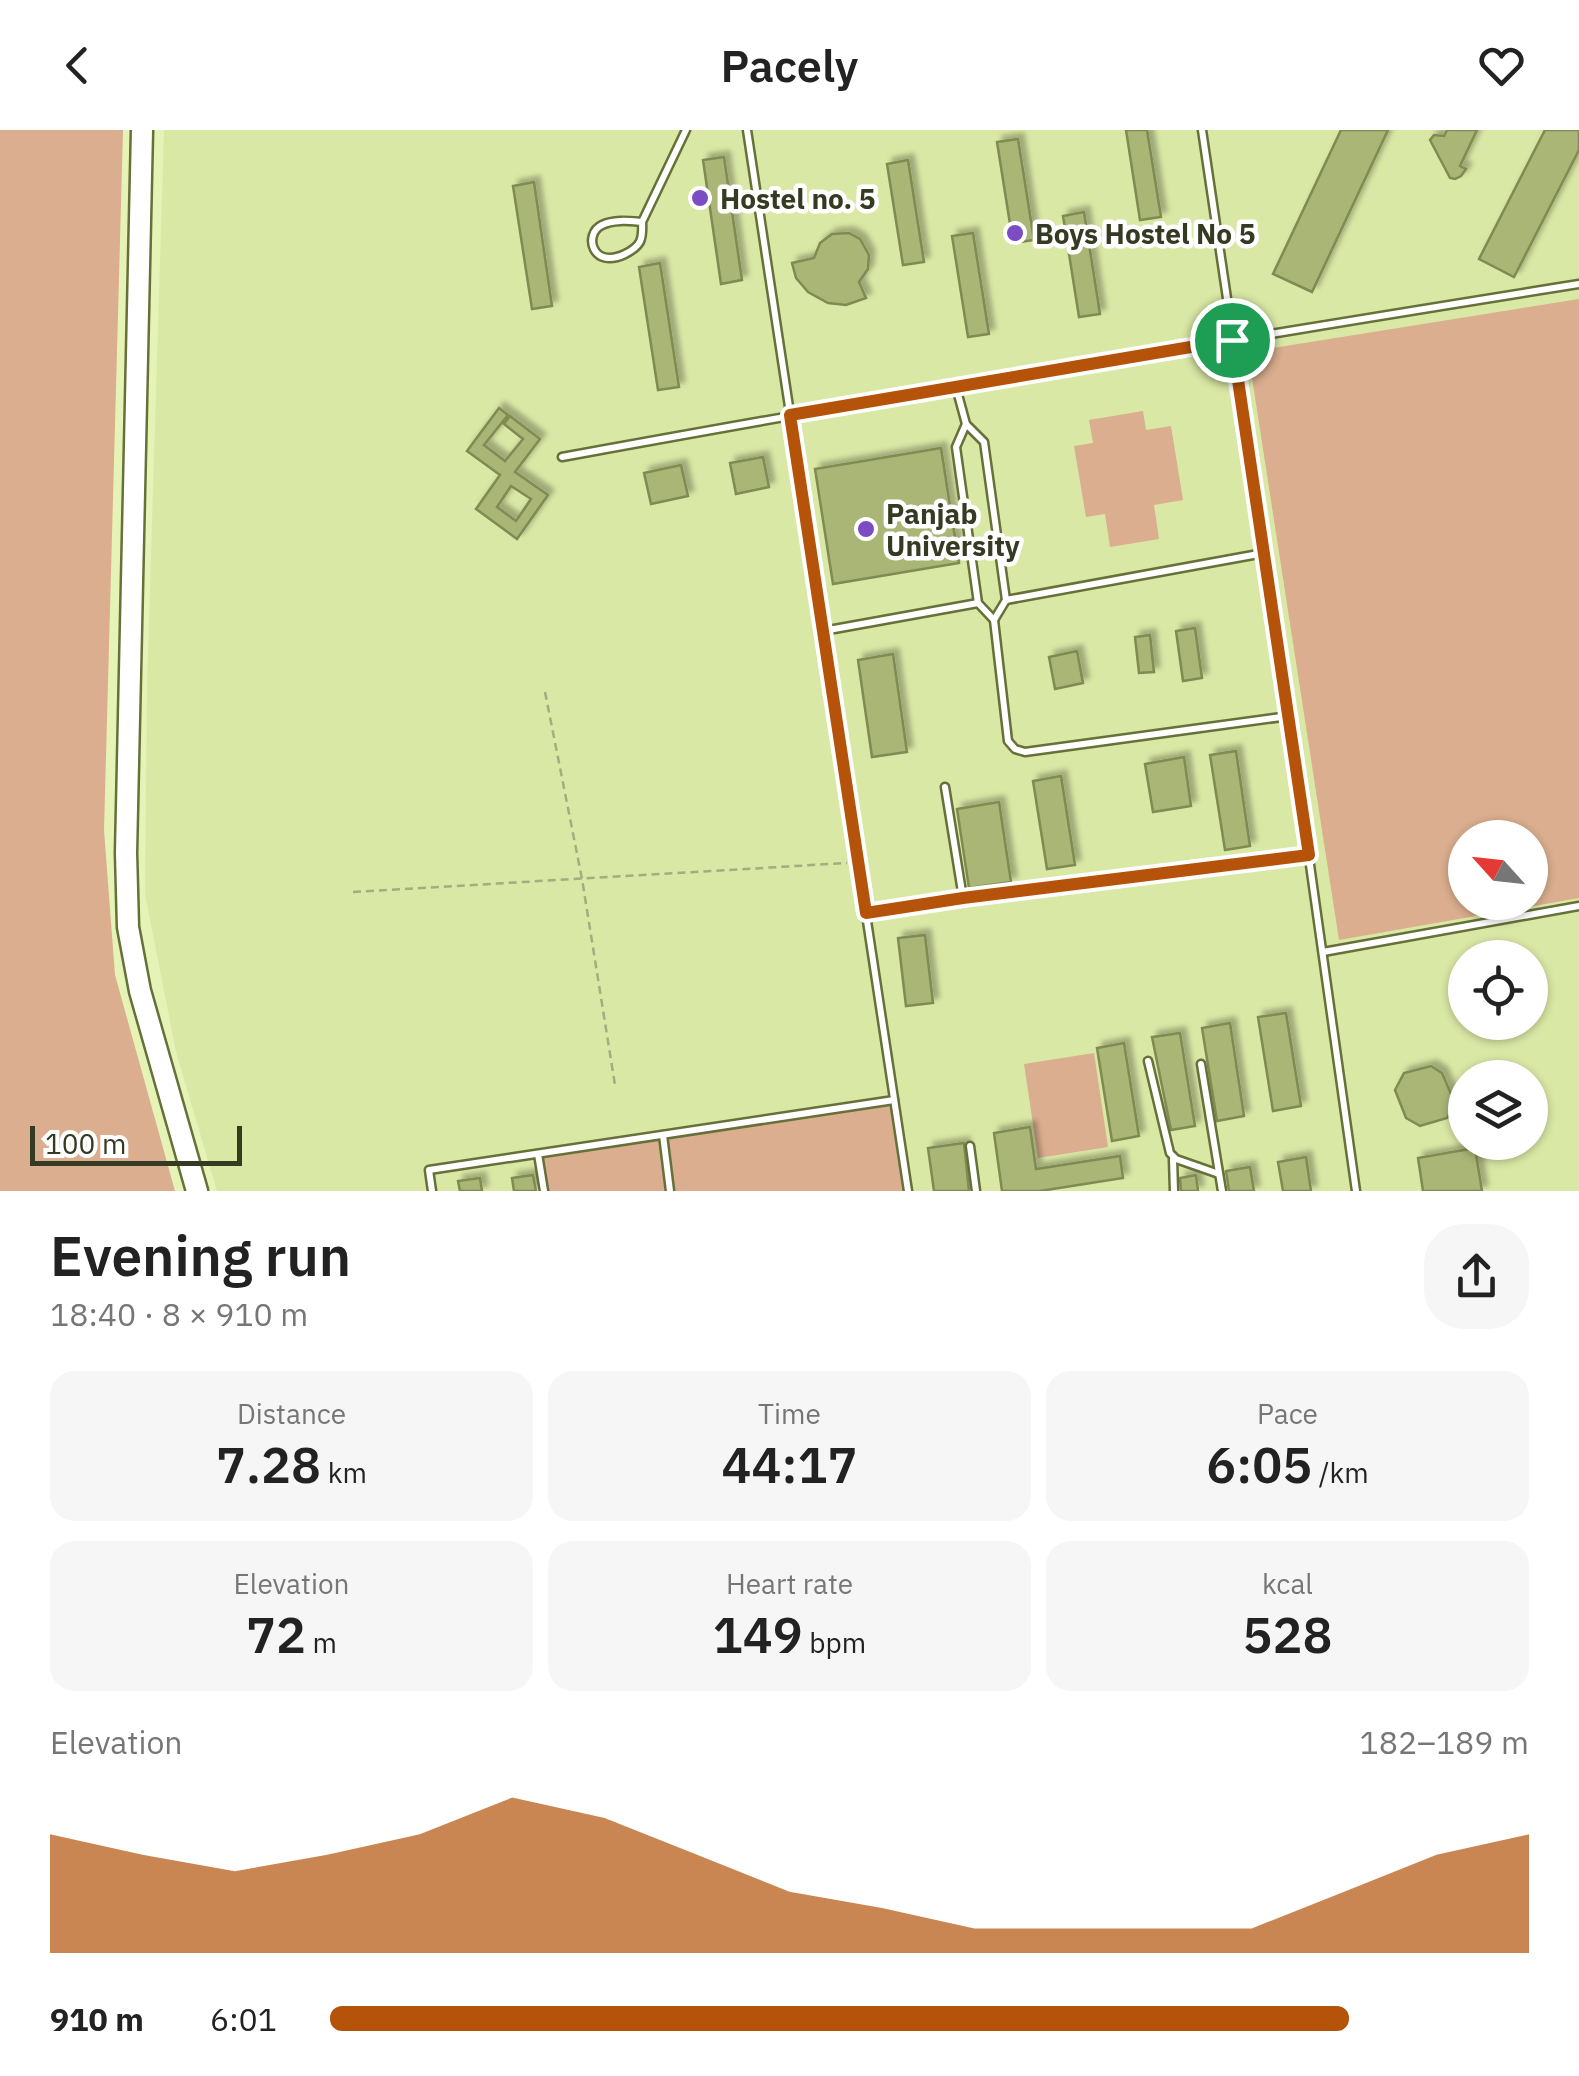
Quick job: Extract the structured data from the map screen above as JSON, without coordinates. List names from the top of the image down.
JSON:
{
  "places": ["Hostel no. 5", "Boys Hostel No 5", "Panjab University"],
  "scale_bar": "100 m",
  "north": "top left",
  "page": {
    "header": "Pacely",
    "scale": "100 m",
    "heading": ["Evening run", "18:40 · 8 × 910 m"],
    "stats": [
      ["Distance", "7.28 km"],
      ["Time", "44:17"],
      ["Pace", "6:05 /km"],
      ["Elevation", "72 m"],
      ["Heart rate", "149 bpm"],
      ["kcal", "528"]
    ],
    "chart": ["Elevation", "182–189 m"],
    "list": [
      {
        "name": "910 m",
        "note": "6:01"
      }
    ]
  }
}
